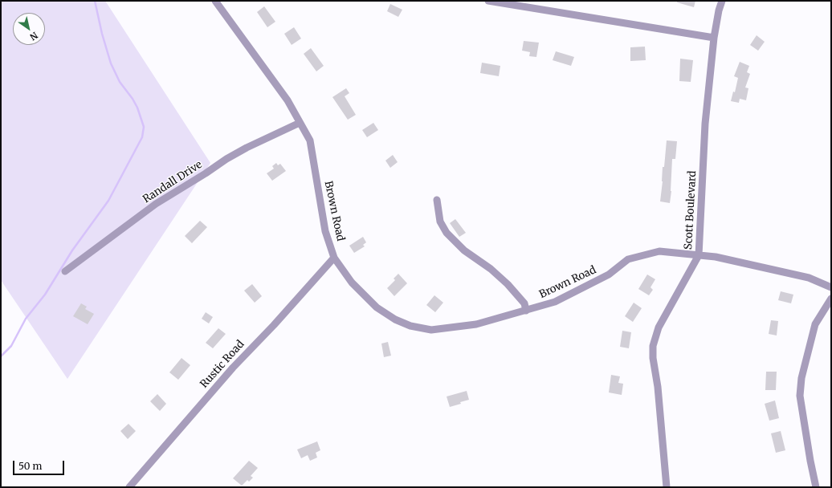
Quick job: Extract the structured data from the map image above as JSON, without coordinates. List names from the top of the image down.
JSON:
{
  "streets": {
    "street": [
      "Randall Drive",
      "Scott Boulevard",
      "Brown Road",
      "Rustic Road"
    ]
  },
  "crossings": [
    ["Randall Drive", "Brown Road"],
    ["Scott Boulevard", "Brown Road"],
    ["Brown Road", "Rustic Road"]
  ],
  "scale_bar": "50 m",
  "north": "bottom right"
}
